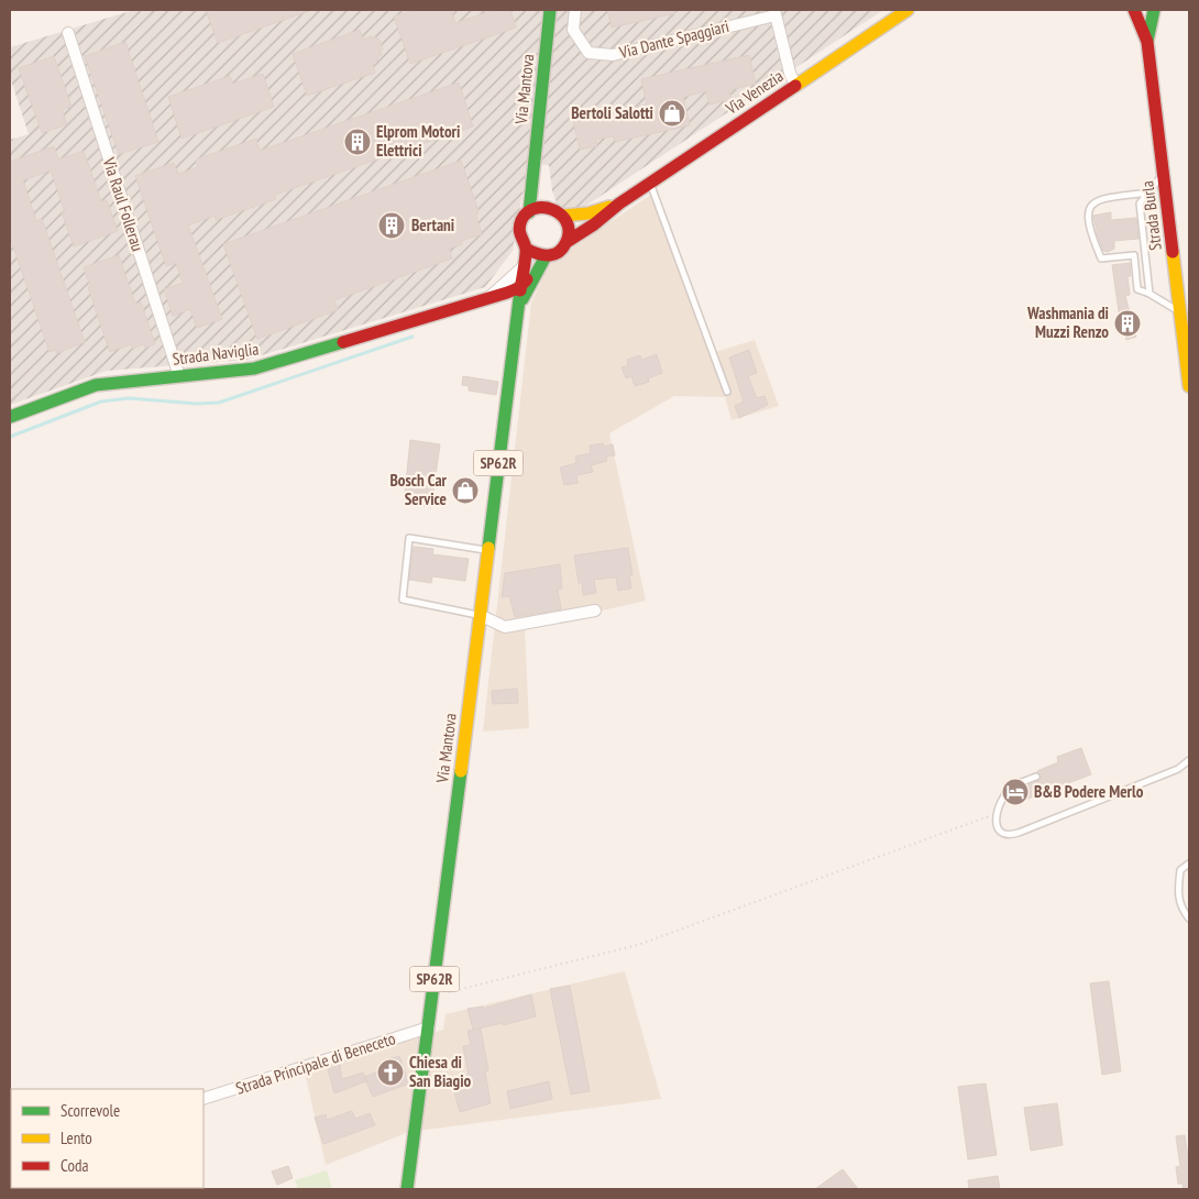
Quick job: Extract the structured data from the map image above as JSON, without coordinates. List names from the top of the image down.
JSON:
{
  "streets": {
    "main road": [
      "Via Mantova",
      "Via Venezia",
      "Strada Burla",
      "Strada Naviglia",
      "SP62R"
    ],
    "street": ["Via Dante Spaggiari", "Via Raul Follerau", "Strada Principale di Beneceto"]
  },
  "crossings": [
    ["Via Dante Spaggiari", "Via Venezia"],
    ["Via Mantova", "Via Venezia"],
    ["Via Mantova", "Strada Naviglia"],
    ["Via Mantova", "Strada Principale di Beneceto"],
    ["Via Raul Follerau", "Strada Naviglia"]
  ],
  "places": {
    "shop": ["Bertoli Salotti", "Bosch Car Service"],
    "building": ["Elprom Motori Elettrici", "Bertani", "Washmania di Muzzi Renzo"],
    "hotel": ["B&B Podere Merlo"],
    "church": ["Chiesa di San Biagio"]
  },
  "legend": ["Scorrevole", "Lento", "Coda"]
}
